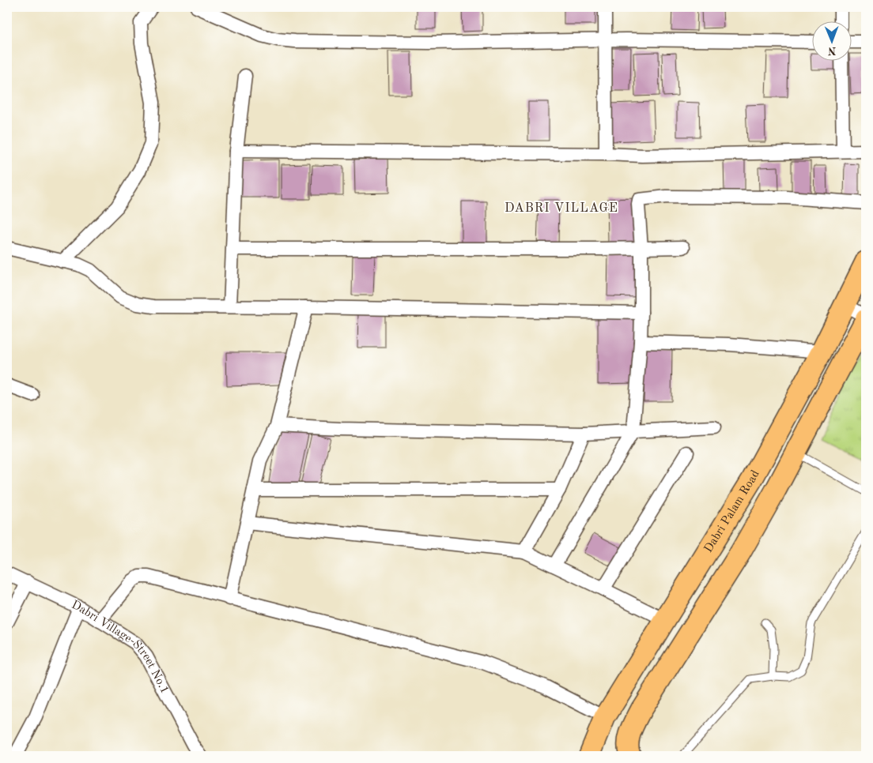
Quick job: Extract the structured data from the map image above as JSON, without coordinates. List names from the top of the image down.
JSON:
{
  "streets": {
    "main road": ["Dabri Palam Road"],
    "street": ["Dabri Village-Street No.1"]
  },
  "districts": ["DABRI VILLAGE"],
  "north": "bottom"
}
